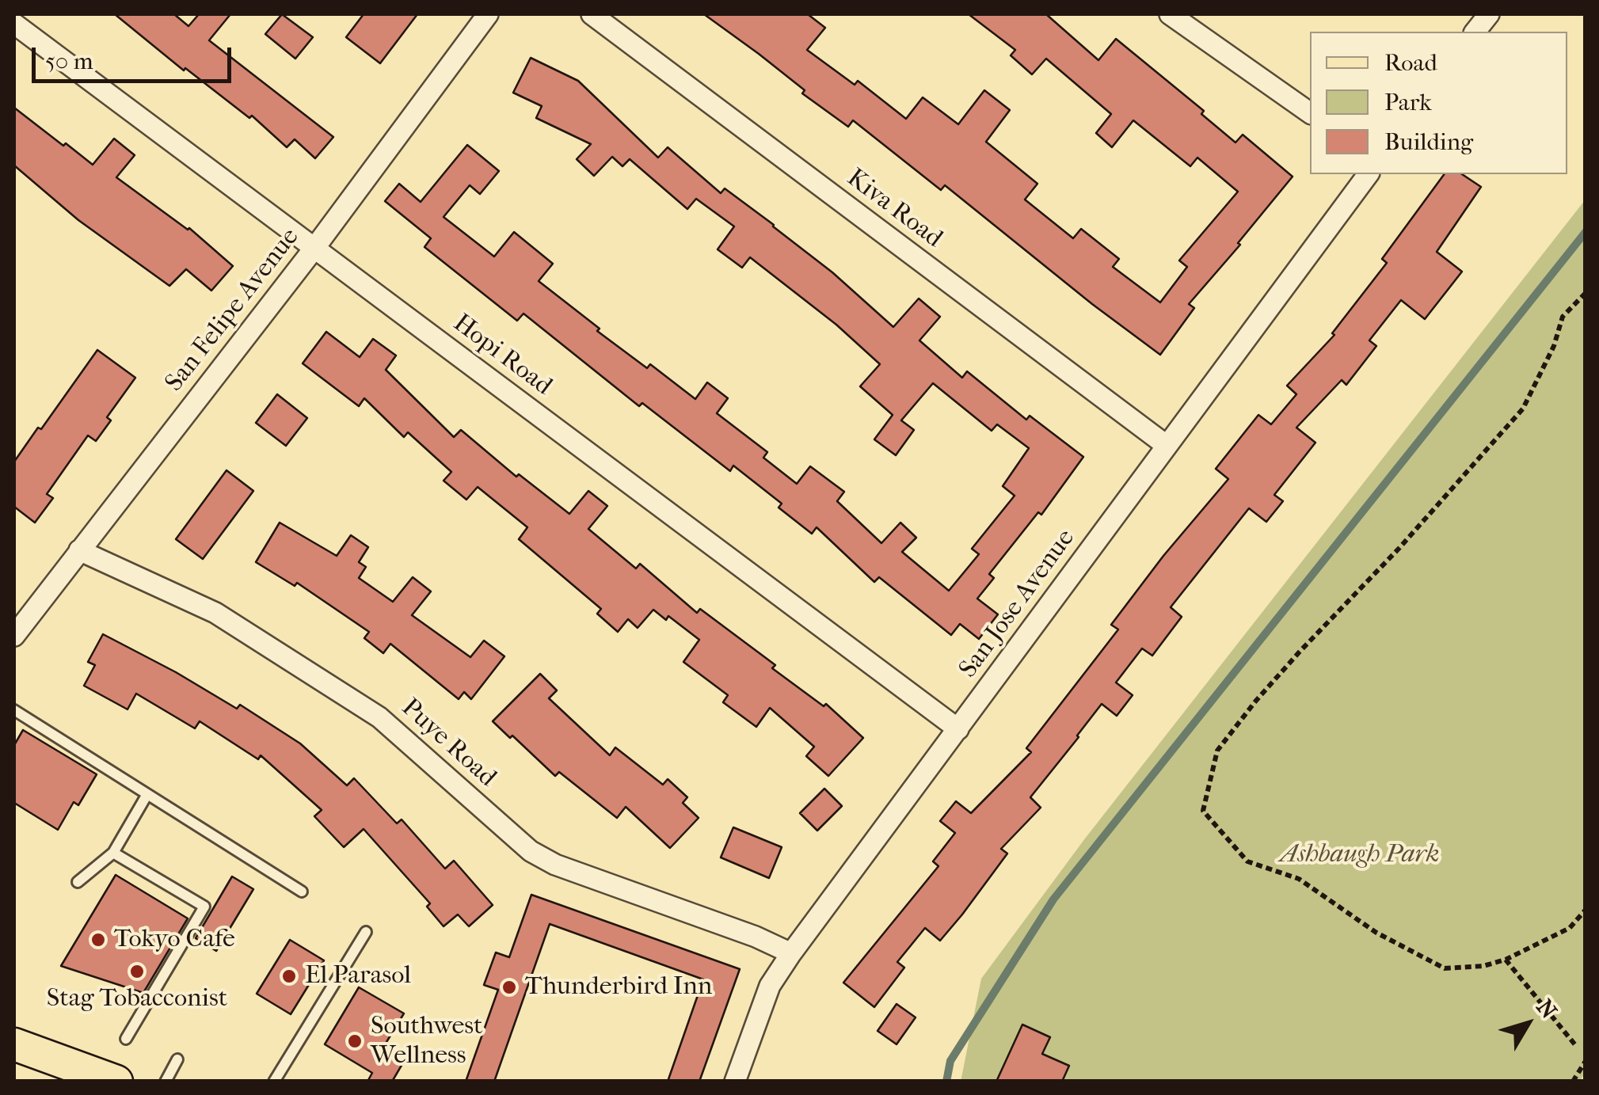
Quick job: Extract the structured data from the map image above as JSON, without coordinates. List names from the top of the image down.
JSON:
{
  "streets": {
    "street": [
      "Kiva Road",
      "San Felipe Avenue",
      "Hopi Road",
      "San Jose Avenue",
      "Puye Road"
    ]
  },
  "crossings": [
    ["Kiva Road", "San Jose Avenue"],
    ["San Felipe Avenue", "Hopi Road"],
    ["San Felipe Avenue", "Puye Road"],
    ["Hopi Road", "San Jose Avenue"],
    ["San Jose Avenue", "Puye Road"]
  ],
  "parks": ["Ashbaugh Park"],
  "places": [
    "Tokyo Cafe",
    "Stag Tobacconist",
    "El Parasol",
    "Thunderbird Inn",
    "Southwest Wellness"
  ],
  "legend": ["Road", "Park", "Building"],
  "scale_bar": "50 m",
  "north": "top right"
}
